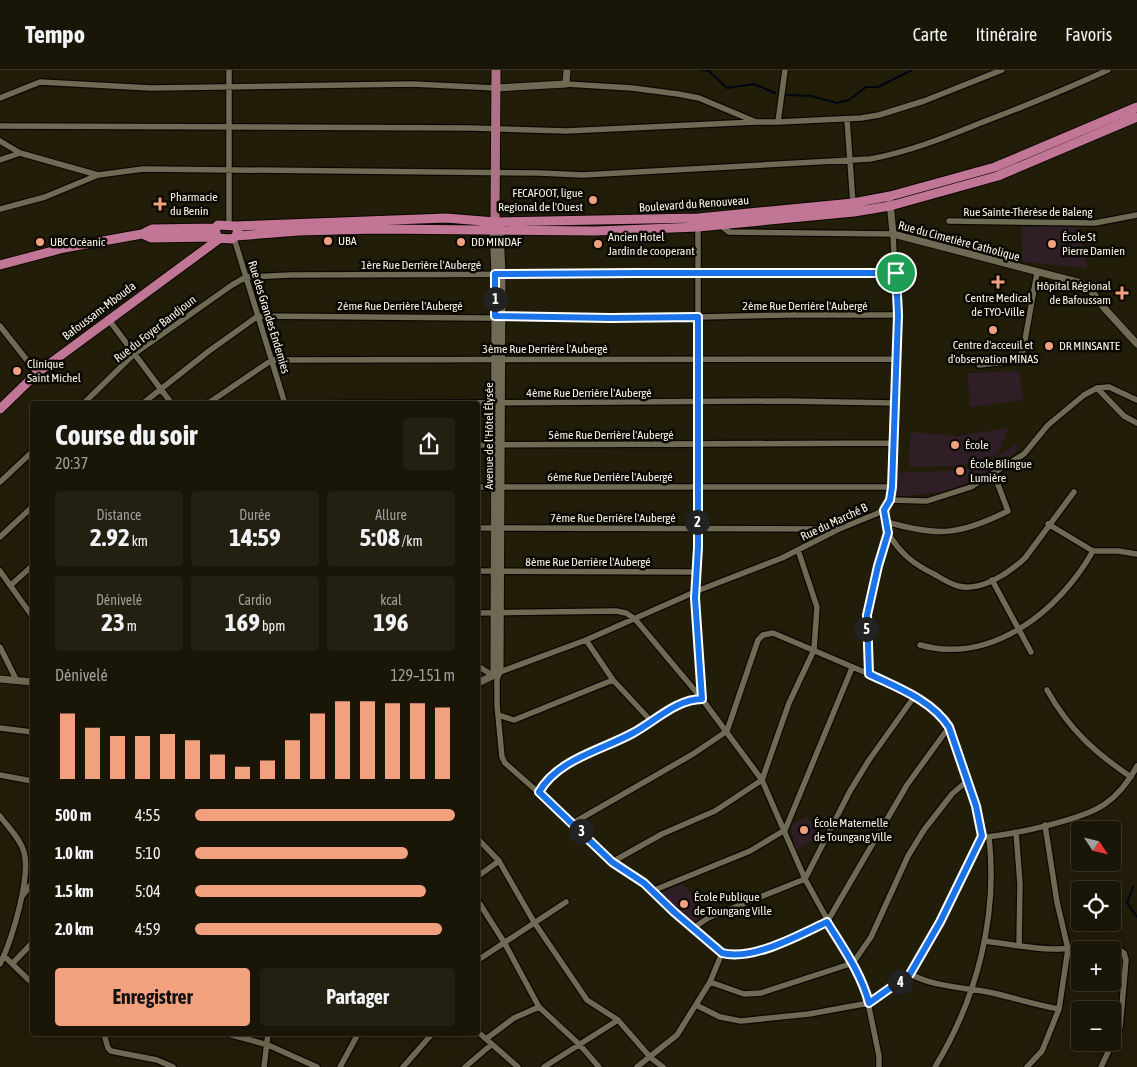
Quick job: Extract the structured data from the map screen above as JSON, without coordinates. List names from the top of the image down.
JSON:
{
  "streets": {
    "highway": ["Boulevard du Renouveau", "Bafoussam-Mbouda"],
    "street": [
      "Rue Sainte-Thérèse de Baleng",
      "Rue du Cimetière Catholique",
      "1ère Rue Derrière l'Aubergé",
      "2ème Rue Derrière l'Aubergé",
      "Rue des Grandes Endemies",
      "Rue du Foyer Bandjoun",
      "3ème Rue Derrière l'Aubergé",
      "4ème Rue Derrière l'Aubergé",
      "5ème Rue Derrière l'Aubergé",
      "Avenue de l'Hôtel Élysée",
      "6ème Rue Derrière l'Aubergé",
      "7ème Rue Derrière l'Aubergé",
      "Rue du Marché B",
      "8ème Rue Derrière l'Aubergé"
    ]
  },
  "crossings": [
    ["Boulevard du Renouveau", "Rue du Cimetière Catholique"],
    ["Boulevard du Renouveau", "Bafoussam-Mbouda"],
    ["Boulevard du Renouveau", "Rue des Grandes Endemies"],
    ["Boulevard du Renouveau", "Avenue de l'Hôtel Élysée"],
    ["Boulevard du Renouveau", "Rue du Marché B"],
    ["Rue du Cimetière Catholique", "Rue du Marché B"],
    ["1ère Rue Derrière l'Aubergé", "Rue des Grandes Endemies"],
    ["1ère Rue Derrière l'Aubergé", "Rue du Foyer Bandjoun"],
    ["1ère Rue Derrière l'Aubergé", "Avenue de l'Hôtel Élysée"],
    ["1ère Rue Derrière l'Aubergé", "Rue du Marché B"],
    ["2ème Rue Derrière l'Aubergé", "Rue des Grandes Endemies"],
    ["2ème Rue Derrière l'Aubergé", "Avenue de l'Hôtel Élysée"],
    ["2ème Rue Derrière l'Aubergé", "Rue du Marché B"],
    ["Rue des Grandes Endemies", "Rue du Foyer Bandjoun"],
    ["Rue des Grandes Endemies", "3ème Rue Derrière l'Aubergé"],
    ["3ème Rue Derrière l'Aubergé", "Avenue de l'Hôtel Élysée"],
    ["3ème Rue Derrière l'Aubergé", "Rue du Marché B"],
    ["4ème Rue Derrière l'Aubergé", "Avenue de l'Hôtel Élysée"],
    ["4ème Rue Derrière l'Aubergé", "Rue du Marché B"],
    ["5ème Rue Derrière l'Aubergé", "Avenue de l'Hôtel Élysée"],
    ["5ème Rue Derrière l'Aubergé", "Rue du Marché B"],
    ["Avenue de l'Hôtel Élysée", "6ème Rue Derrière l'Aubergé"],
    ["Avenue de l'Hôtel Élysée", "7ème Rue Derrière l'Aubergé"],
    ["Avenue de l'Hôtel Élysée", "Rue du Marché B"],
    ["Avenue de l'Hôtel Élysée", "8ème Rue Derrière l'Aubergé"],
    ["6ème Rue Derrière l'Aubergé", "Rue du Marché B"],
    ["7ème Rue Derrière l'Aubergé", "Rue du Marché B"]
  ],
  "places": {
    "other": [
      "FECAFOOT, ligue Regional de l'Ouest",
      "UBA",
      "UBC Océanic",
      "DD MINDAF",
      "Ancien Hotel Jardin de cooperant",
      "École St Pierre Damien",
      "Centre d'acceuil et d'observation MINAS",
      "DR MINSANTE",
      "Clinique Saint Michel",
      "École",
      "École Bilingue Lumière",
      "École Maternelle de Toungang Ville",
      "École Publique de Toungang Ville"
    ],
    "health": ["Pharmacie du Benin", "Centre Medical de TYO-Ville", "Hôpital Régional de Bafoussam"]
  },
  "north": "bottom right",
  "page": {
    "header": "Tempo",
    "nav": ["Carte", "Itinéraire", "Favoris"],
    "pins": [
      "1",
      "2",
      "5",
      "3",
      "4"
    ],
    "heading": ["Course du soir", "20:37"],
    "stats": [
      ["Distance", "2.92 km"],
      ["Durée", "14:59"],
      ["Allure", "5:08 /km"],
      ["Dénivelé", "23 m"],
      ["Cardio", "169 bpm"],
      ["kcal", "196"]
    ],
    "chart": ["Dénivelé", "129–151 m"],
    "list": [
      {
        "name": "500 m",
        "note": "4:55"
      },
      {
        "name": "1.0 km",
        "note": "5:10"
      },
      {
        "name": "1.5 km",
        "note": "5:04"
      },
      {
        "name": "2.0 km",
        "note": "4:59"
      }
    ],
    "map_buttons": ["+", "−"],
    "buttons": ["Enregistrer", "Partager"]
  }
}
